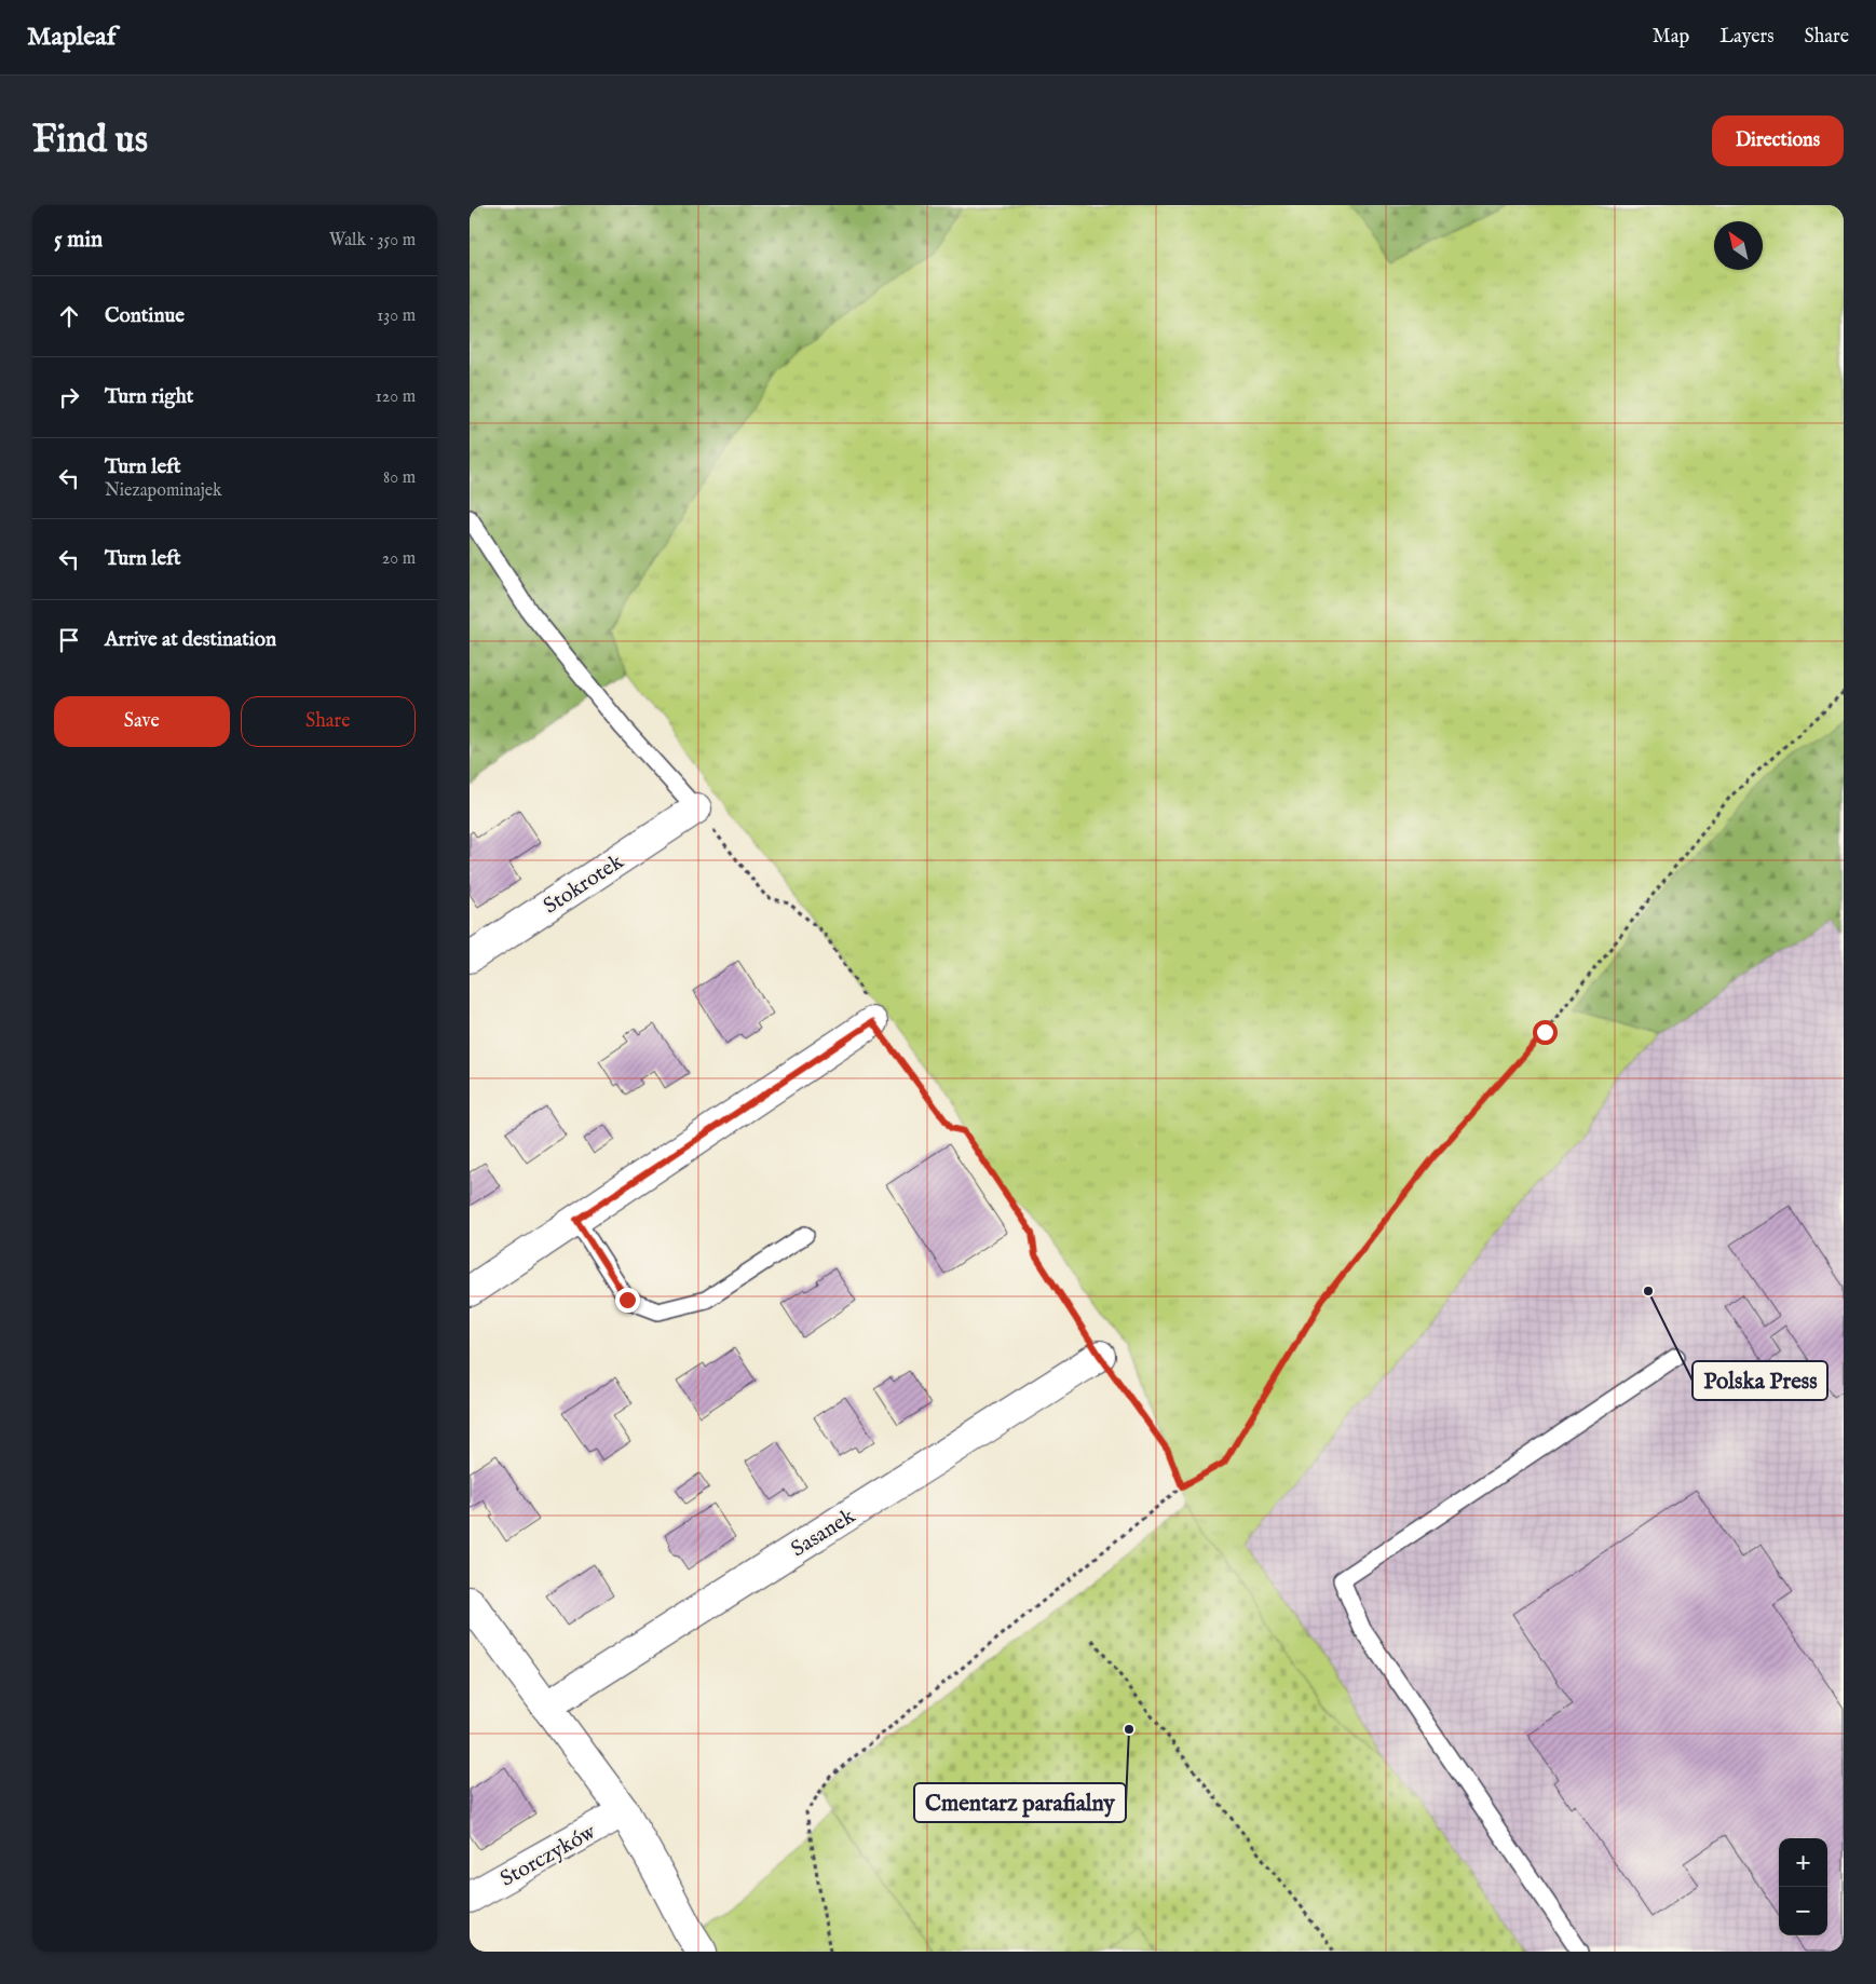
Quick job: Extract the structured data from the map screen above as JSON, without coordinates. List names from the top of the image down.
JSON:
{
  "streets": {
    "street": ["Stokrotek", "Sasanek", "Storczyków"]
  },
  "places": ["Polska Press", "Cmentarz parafialny"],
  "north": "top left",
  "page": {
    "header": "Mapleaf",
    "nav": ["Map", "Layers", "Share"],
    "buttons": [
      "Directions",
      ["Save", "Share"]
    ],
    "title": "Find us",
    "heading": ["5 min", "Walk · 350 m"],
    "list": [
      ["Continue", "130 m"],
      ["Turn right", "120 m"],
      ["Turn left", "Niezapominajek", "80 m"],
      ["Turn left", "20 m"],
      "Arrive at destination"
    ],
    "map_buttons": ["+", "−"]
  }
}
